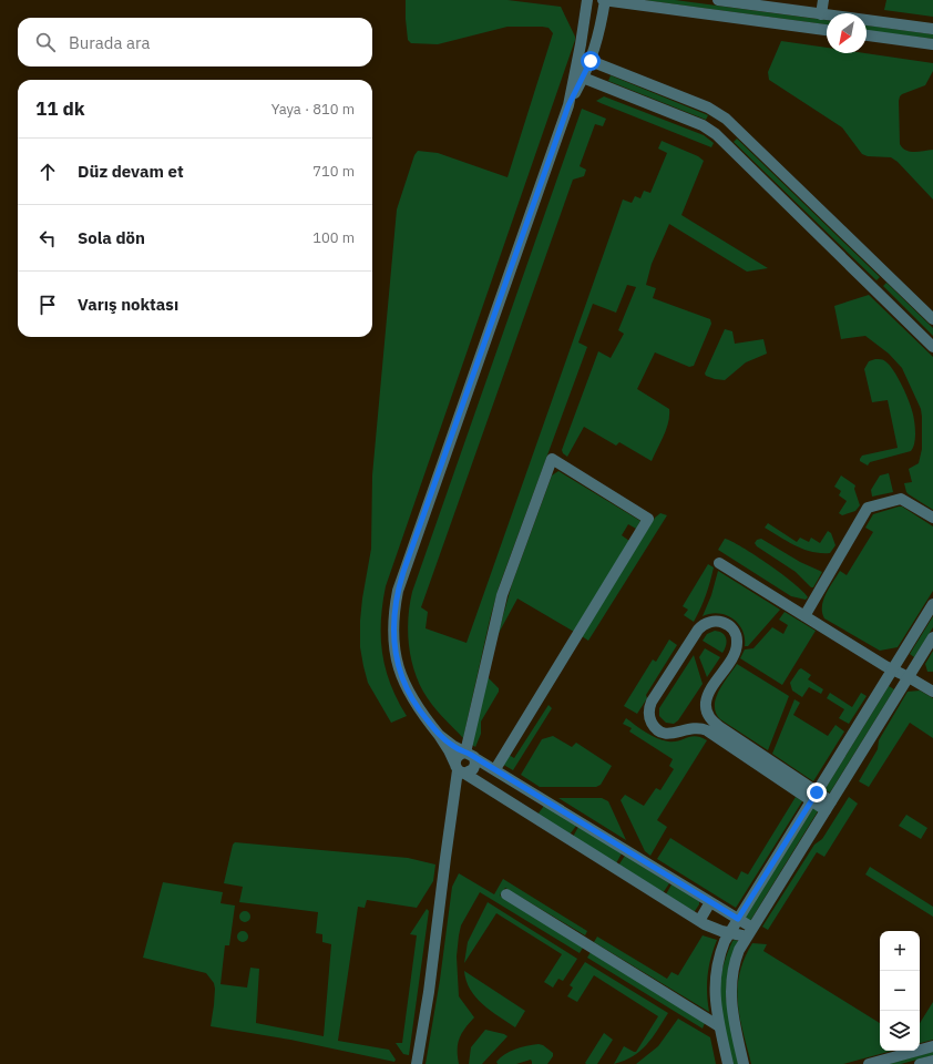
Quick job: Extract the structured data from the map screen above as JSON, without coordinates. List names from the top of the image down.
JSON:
{
  "north": "bottom left",
  "page": {
    "search": "Burada ara",
    "heading": ["11 dk", "Yaya · 810 m"],
    "list": [
      ["Düz devam et", "710 m"],
      ["Sola dön", "100 m"],
      "Varış noktası"
    ],
    "map_buttons": ["+", "−"]
  }
}
